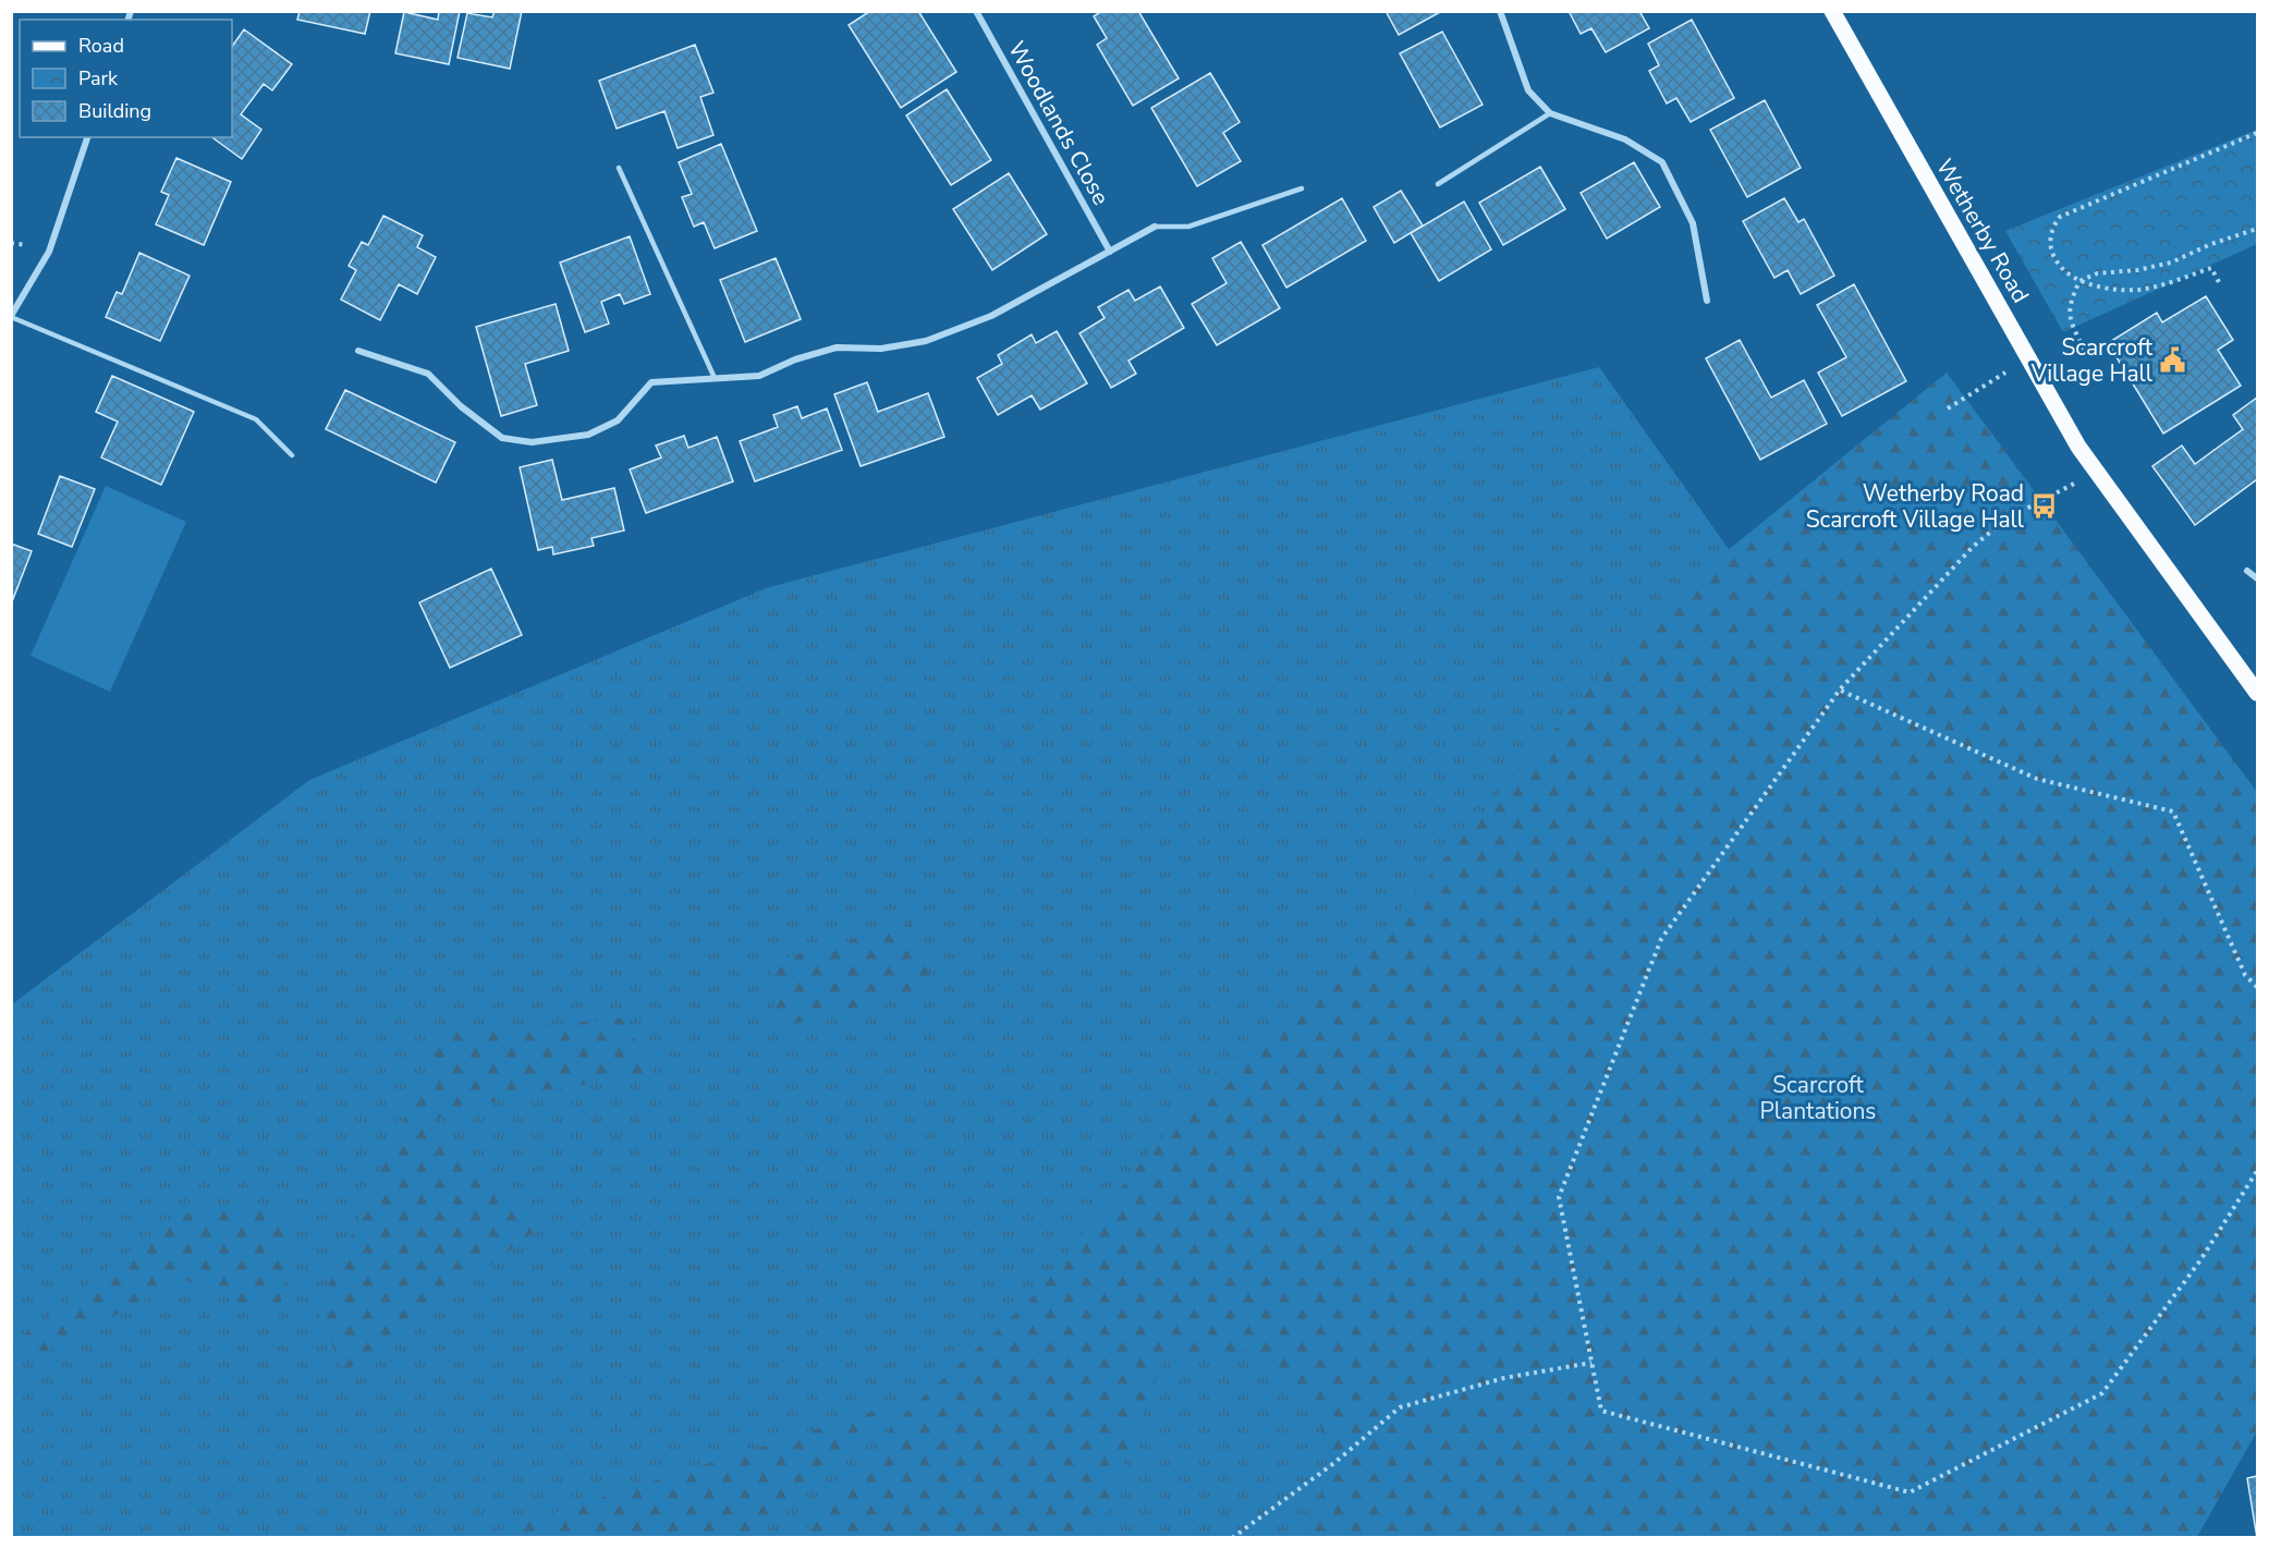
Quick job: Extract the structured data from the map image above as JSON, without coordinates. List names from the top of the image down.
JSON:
{
  "streets": {
    "main road": ["Wetherby Road"],
    "street": ["Woodlands Close"]
  },
  "parks": ["Scarcroft Plantations"],
  "places": {
    "public building": ["Scarcroft Village Hall"],
    "bus stop": ["Wetherby Road Scarcroft Village Hall"]
  },
  "legend": ["Road", "Park", "Building"]
}
